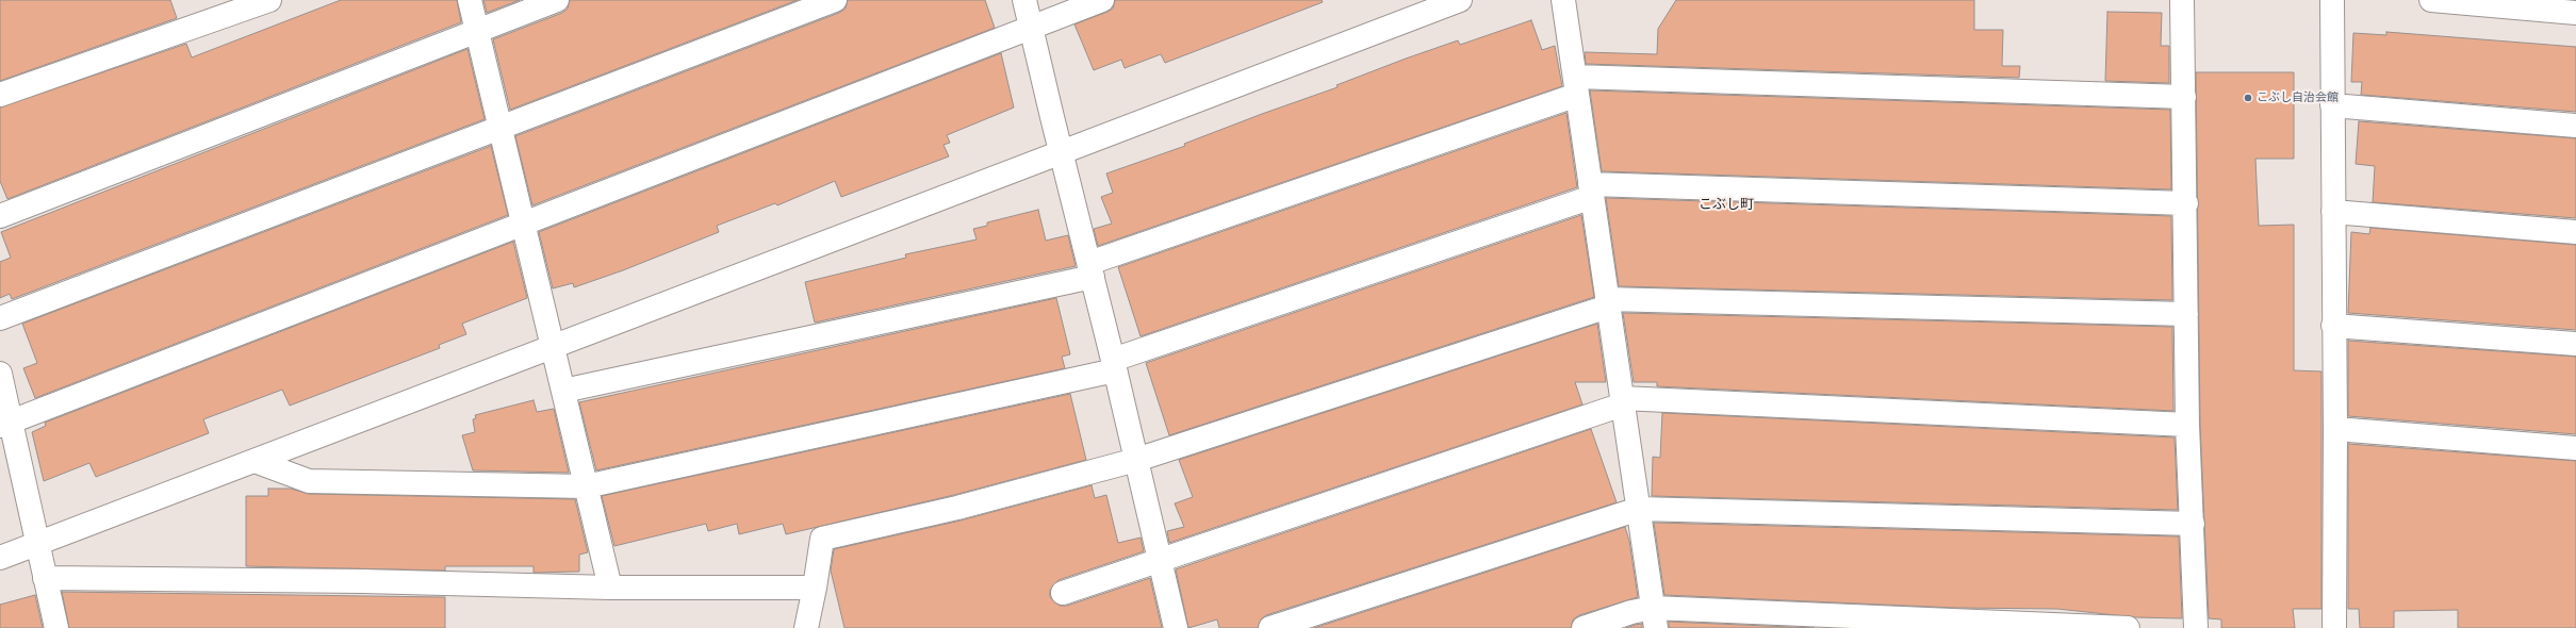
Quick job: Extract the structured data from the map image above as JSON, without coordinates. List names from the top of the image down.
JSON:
{
  "districts": ["こぶし町"],
  "places": ["こぶし自治会館"]
}
